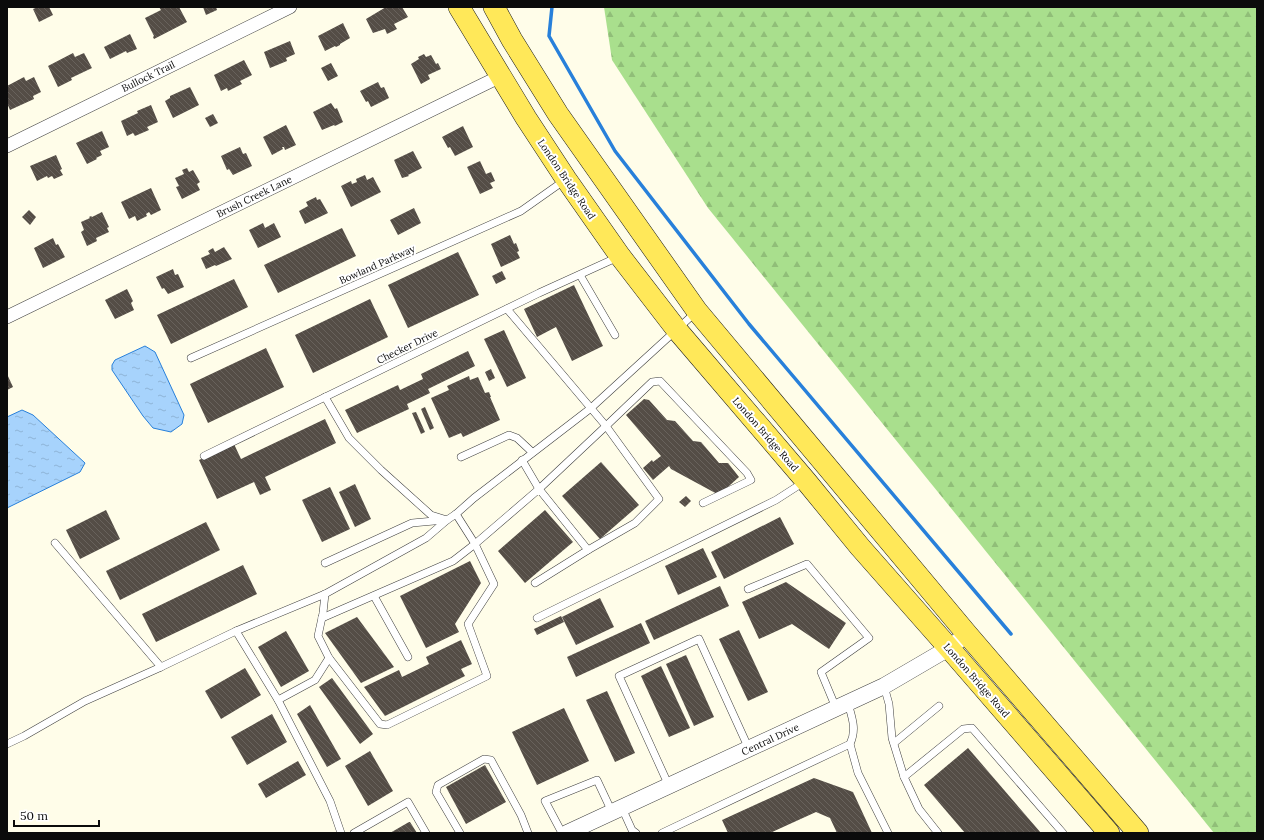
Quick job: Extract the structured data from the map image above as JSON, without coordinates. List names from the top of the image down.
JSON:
{
  "streets": {
    "main road": ["London Bridge Road"],
    "street": ["Bullock Trail", "Brush Creek Lane", "Central Drive"],
    "lane": ["Bowland Parkway", "Checker Drive"]
  },
  "crossings": [
    ["London Bridge Road", "Brush Creek Lane"],
    ["London Bridge Road", "Bowland Parkway"],
    ["London Bridge Road", "Checker Drive"],
    ["London Bridge Road", "Central Drive"]
  ],
  "scale_bar": "50 m"
}
